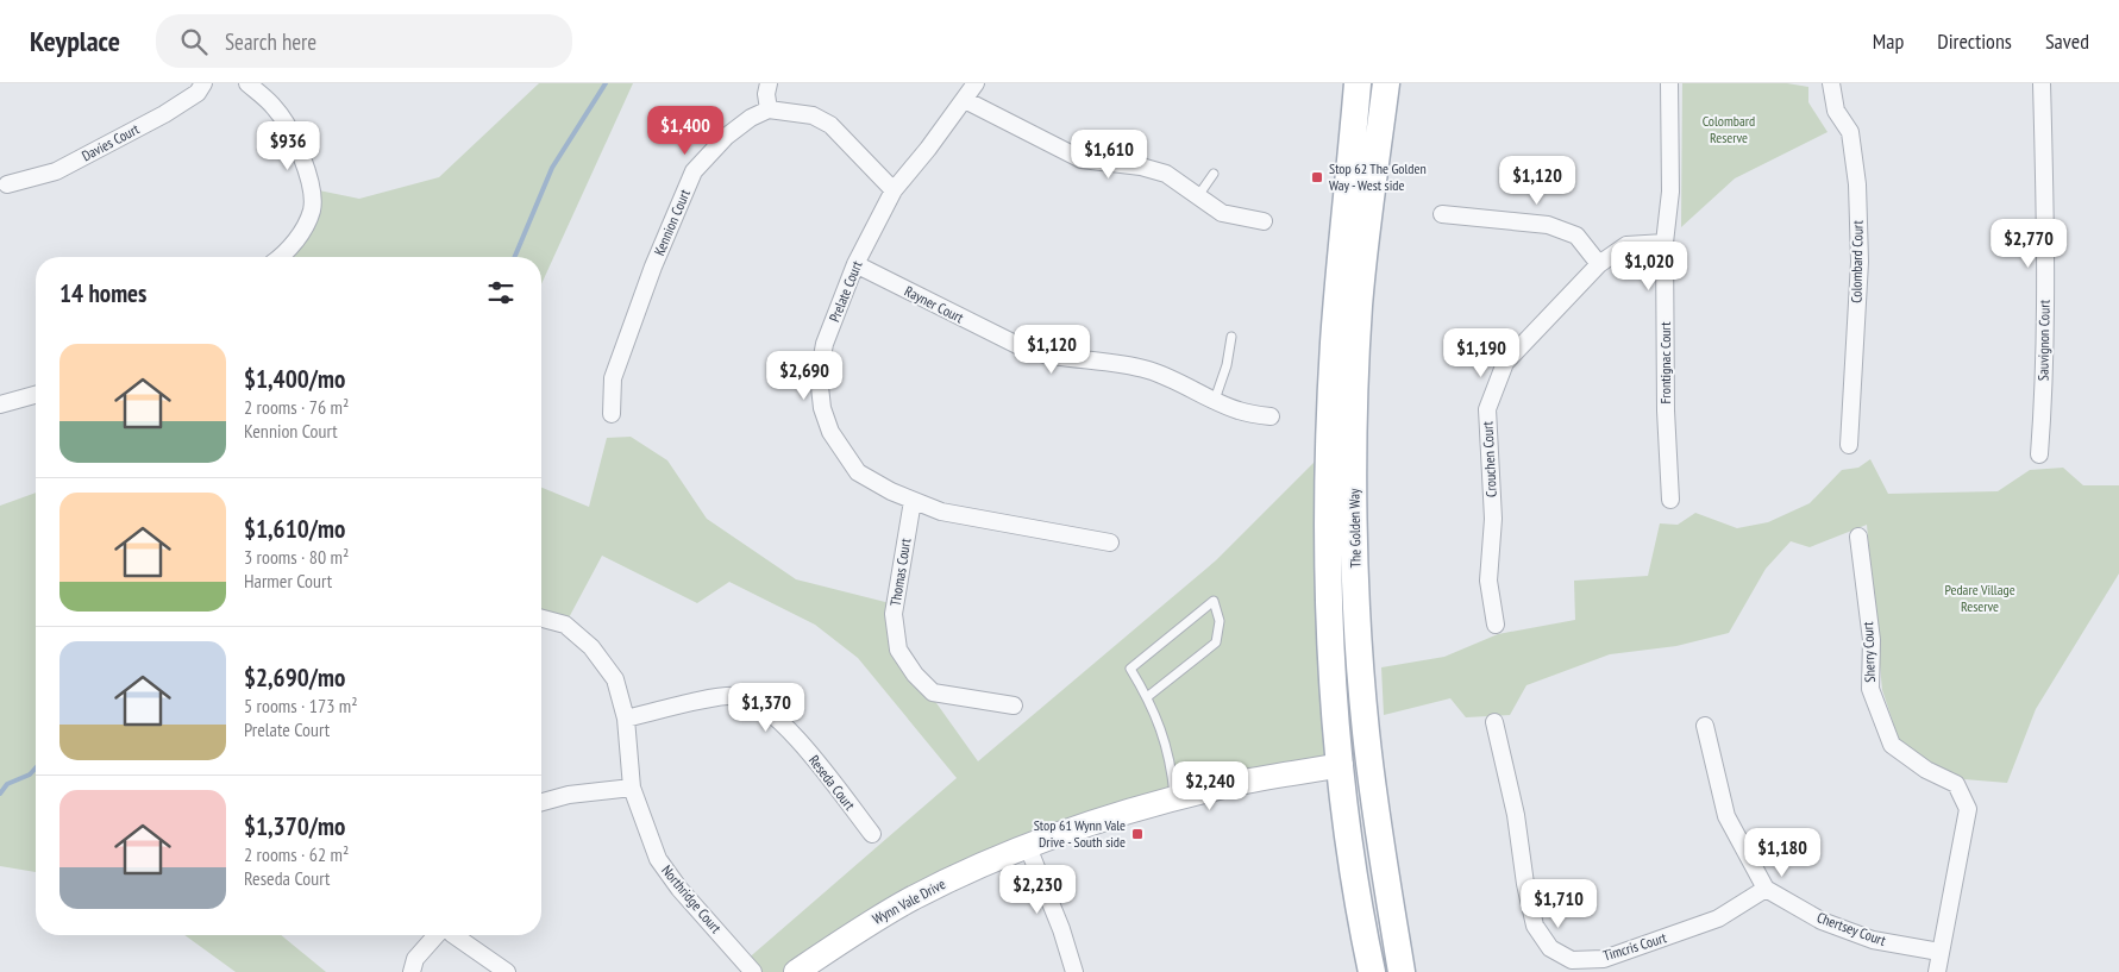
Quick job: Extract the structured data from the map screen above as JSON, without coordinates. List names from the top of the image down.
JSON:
{
  "streets": {
    "main road": ["The Golden Way", "Wynn Vale Drive"],
    "street": [
      "Davies Court",
      "Kennion Court",
      "Colombard Court",
      "Prelate Court",
      "Rayner Court",
      "Sauvignon Court",
      "Frontignac Court",
      "Crouchen Court",
      "Thomas Court",
      "Sherry Court",
      "Reseda Court",
      "Northridge Court",
      "Chertsey Court",
      "Timcris Court"
    ]
  },
  "crossings": [
    ["Prelate Court", "Rayner Court"],
    ["Prelate Court", "Thomas Court"],
    ["Frontignac Court", "Crouchen Court"],
    ["The Golden Way", "Wynn Vale Drive"],
    ["Sherry Court", "Chertsey Court"],
    ["Reseda Court", "Northridge Court"],
    ["Chertsey Court", "Timcris Court"]
  ],
  "parks": ["Colombard Reserve", "Pedare Village Reserve"],
  "places": {
    "transit": ["Stop 62 The Golden Way - West side", "Stop 61 Wynn Vale Drive - South side"]
  },
  "page": {
    "header": "Keyplace",
    "search": "Search here",
    "nav": ["Map", "Directions", "Saved"],
    "price": [
      "$1,400",
      "$936",
      "$1,610",
      "$1,120",
      "$2,770",
      "$1,020",
      "$1,120",
      "$1,190",
      "$2,690",
      "$1,370",
      "$2,240",
      "$1,180",
      "$2,230",
      "$1,710"
    ],
    "heading": "14 homes",
    "list": [
      {
        "name": "$1,400/mo",
        "note": "2 rooms · 76 m² · Kennion Court"
      },
      {
        "name": "$1,610/mo",
        "note": "3 rooms · 80 m² · Harmer Court"
      },
      {
        "name": "$2,690/mo",
        "note": "5 rooms · 173 m² · Prelate Court"
      },
      {
        "name": "$1,370/mo",
        "note": "2 rooms · 62 m² · Reseda Court"
      }
    ]
  }
}
